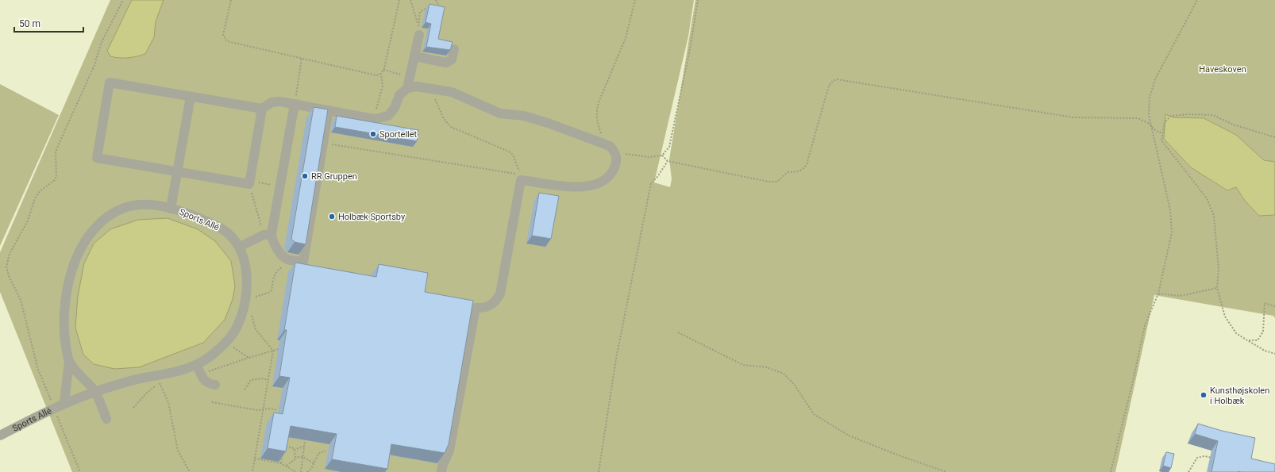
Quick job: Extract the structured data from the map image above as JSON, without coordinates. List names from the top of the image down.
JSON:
{
  "streets": {
    "street": ["Sports Allé"]
  },
  "parks": ["Haveskoven"],
  "places": [
    "Sportellet",
    "RR Gruppen",
    "Holbæk Sportsby",
    "Kunsthøjskolen i Holbæk"
  ],
  "scale_bar": "50 m"
}
